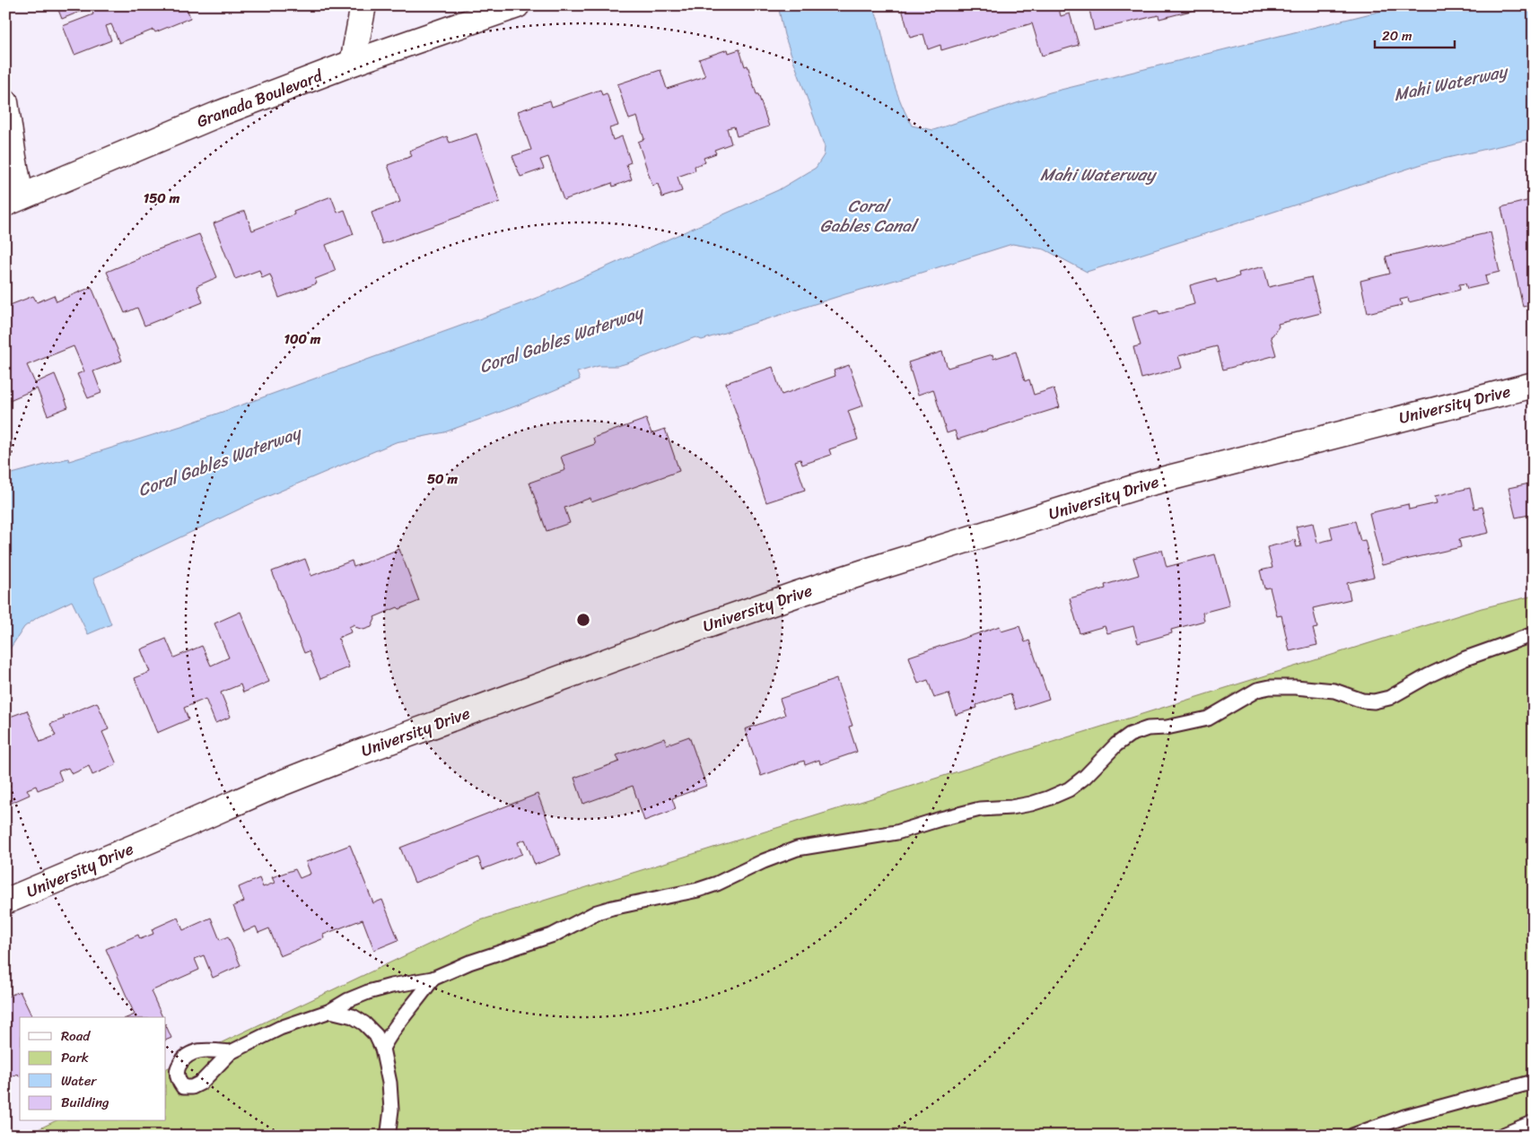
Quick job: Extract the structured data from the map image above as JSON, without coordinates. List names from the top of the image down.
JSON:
{
  "streets": {
    "street": ["Granada Boulevard", "University Drive"]
  },
  "water": ["Mahi Waterway", "Coral Gables Canal", "Coral Gables Waterway"],
  "legend": [
    "Road",
    "Park",
    "Water",
    "Building"
  ],
  "scale_bar": "20 m",
  "rings": ["150 m", "100 m", "50 m"]
}
